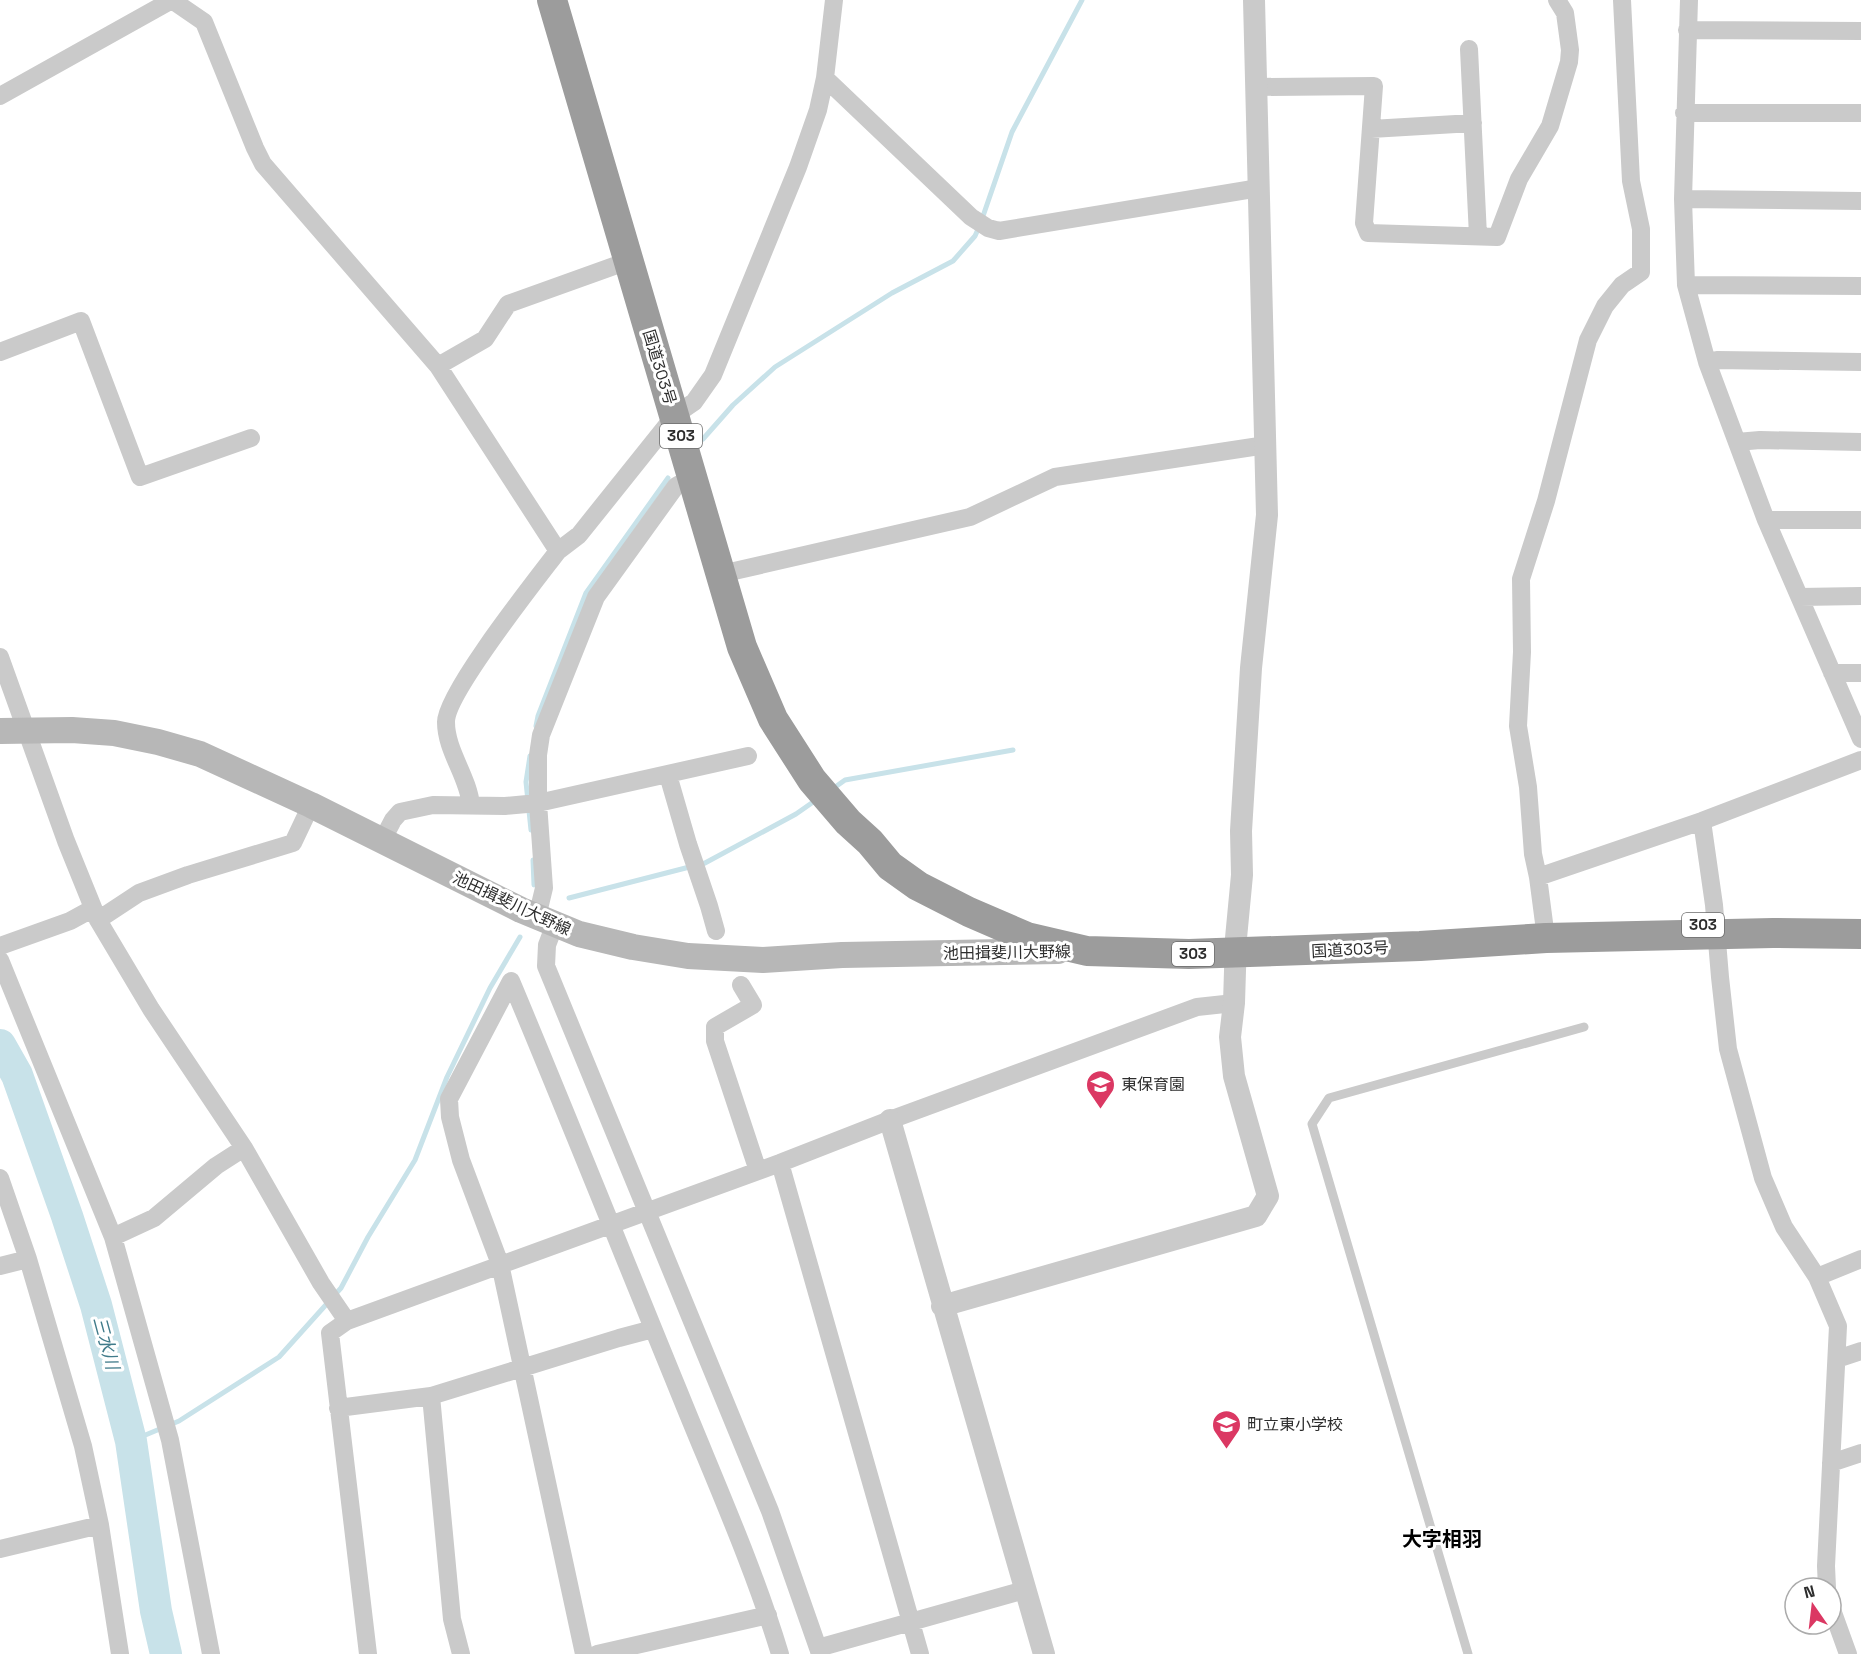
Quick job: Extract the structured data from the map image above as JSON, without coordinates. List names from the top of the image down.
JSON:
{
  "streets": {
    "highway": ["国道303号", "303"],
    "main road": ["池田揖斐川大野線"]
  },
  "crossings": [
    ["国道303号", "池田揖斐川大野線"]
  ],
  "districts": ["大字相羽"],
  "water": ["三水川"],
  "places": {
    "school or university": ["東保育園", "町立東小学校"]
  },
  "north": "top"
}
